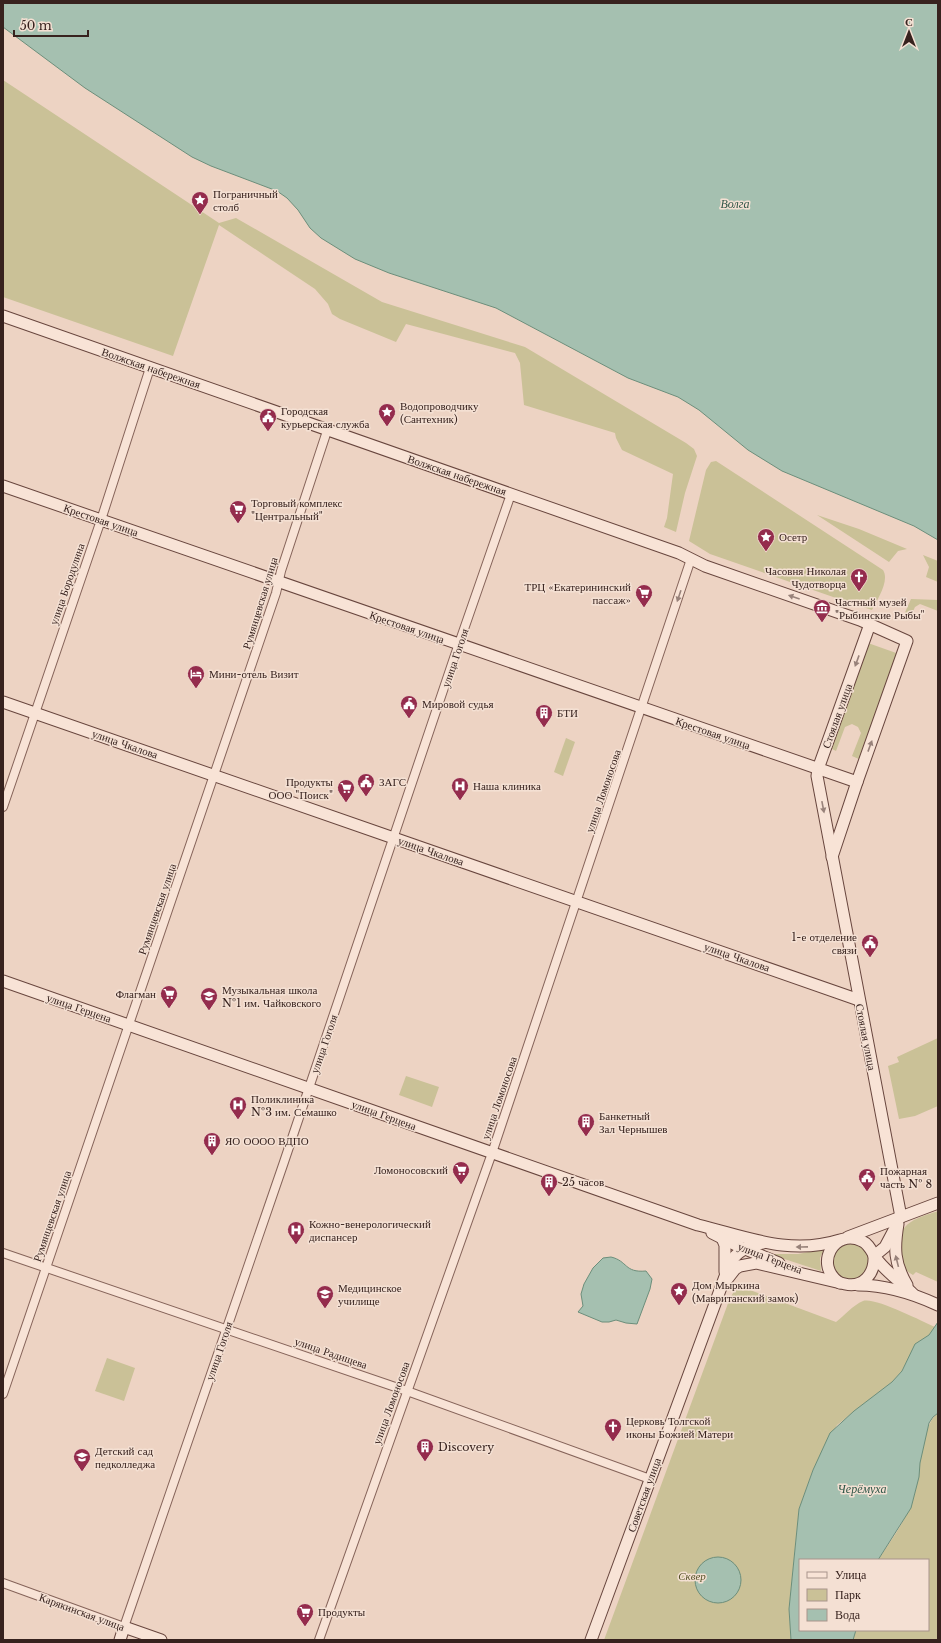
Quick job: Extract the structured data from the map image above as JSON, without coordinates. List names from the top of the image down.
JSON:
{
  "streets": {
    "street": [
      "Волжская набережная",
      "Крестовая улица",
      "улица Бородулина",
      "Румянцевская улица",
      "улица Гоголя",
      "Стоялая улица",
      "улица Чкалова",
      "улица Ломоносова",
      "улица Герцена",
      "улица Радищева",
      "Советская улица",
      "Карякинская улица"
    ]
  },
  "crossings": [
    ["Волжская набережная", "улица Бородулина"],
    ["Волжская набережная", "Румянцевская улица"],
    ["Волжская набережная", "улица Гоголя"],
    ["Волжская набережная", "Стоялая улица"],
    ["Волжская набережная", "улица Ломоносова"],
    ["Крестовая улица", "улица Бородулина"],
    ["Крестовая улица", "Румянцевская улица"],
    ["Крестовая улица", "улица Гоголя"],
    ["Крестовая улица", "Стоялая улица"],
    ["Крестовая улица", "улица Ломоносова"],
    ["улица Бородулина", "улица Чкалова"],
    ["Румянцевская улица", "улица Чкалова"],
    ["Румянцевская улица", "улица Герцена"],
    ["Румянцевская улица", "улица Радищева"],
    ["улица Гоголя", "улица Чкалова"],
    ["улица Гоголя", "улица Герцена"],
    ["улица Гоголя", "улица Радищева"],
    ["улица Гоголя", "Карякинская улица"],
    ["Стоялая улица", "улица Чкалова"],
    ["Стоялая улица", "улица Герцена"],
    ["улица Чкалова", "улица Ломоносова"],
    ["улица Ломоносова", "улица Герцена"],
    ["улица Ломоносова", "улица Радищева"],
    ["улица Герцена", "Советская улица"],
    ["улица Радищева", "Советская улица"]
  ],
  "water": ["Волга", "Черёмуха"],
  "parks": ["Сквер"],
  "places": {
    "place": [
      "Пограничный столб",
      "Водопроводчику (Сантехник)",
      "Осетр",
      "Дом Мыркина (Мавританский замок)"
    ],
    "public building": [
      "Городская курьерская служба",
      "Мировой судья",
      "ЗАГС",
      "1-е отделение связи",
      "Пожарная часть № 8"
    ],
    "supermarket": [
      "Торговый комплекс \"Центральный\"",
      "ТРЦ «Екатерининский пассаж»",
      "Продукты ООО \"Поиск\"",
      "Флагман",
      "Ломоносовский",
      "Продукты"
    ],
    "church": ["Часовня Николая Чудотворца", "Церковь Толгской иконы Божией Матери"],
    "museum": ["Частный музей \"Рыбинские Рыбы\""],
    "hotel": ["Мини-отель Визит"],
    "building": [
      "БТИ",
      "Банкетный Зал Чернышев",
      "ЯО ОООО ВДПО",
      "25 часов",
      "Discovery"
    ],
    "hospital": ["Наша клиника", "Поликлиника №3 им. Семашко", "Кожно-венерологический диспансер"],
    "school or university": ["Музыкальная школа №1 им. Чайковского", "Медицинское училище", "Детский сад педколледжа"]
  },
  "legend": ["Улица", "Парк", "Вода"],
  "scale_bar": "50 m",
  "north": "top"
}
